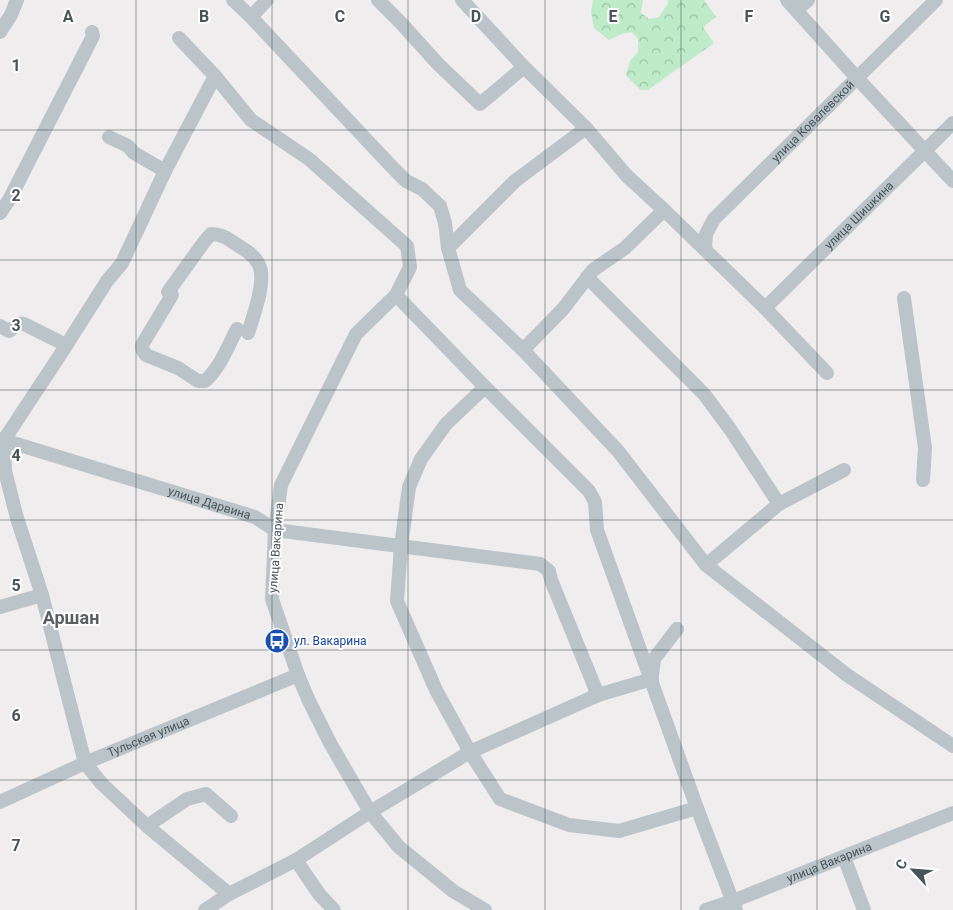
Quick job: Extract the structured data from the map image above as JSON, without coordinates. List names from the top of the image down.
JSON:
{
  "streets": {
    "street": [
      "улица Ковалевской",
      "улица Шишкина",
      "улица Дарвина",
      "улица Вакарина",
      "Тульская улица"
    ]
  },
  "crossings": [
    ["улица Дарвина", "улица Вакарина"],
    ["улица Вакарина", "Тульская улица"]
  ],
  "districts": ["Аршан"],
  "places": {
    "bus stop": ["ул. Вакарина"]
  },
  "north": "top left",
  "grid": {
    "columns": [
      "A",
      "B",
      "C",
      "D",
      "E",
      "F",
      "G"
    ],
    "rows": [
      "1",
      "2",
      "3",
      "4",
      "5",
      "6",
      "7"
    ]
  }
}
